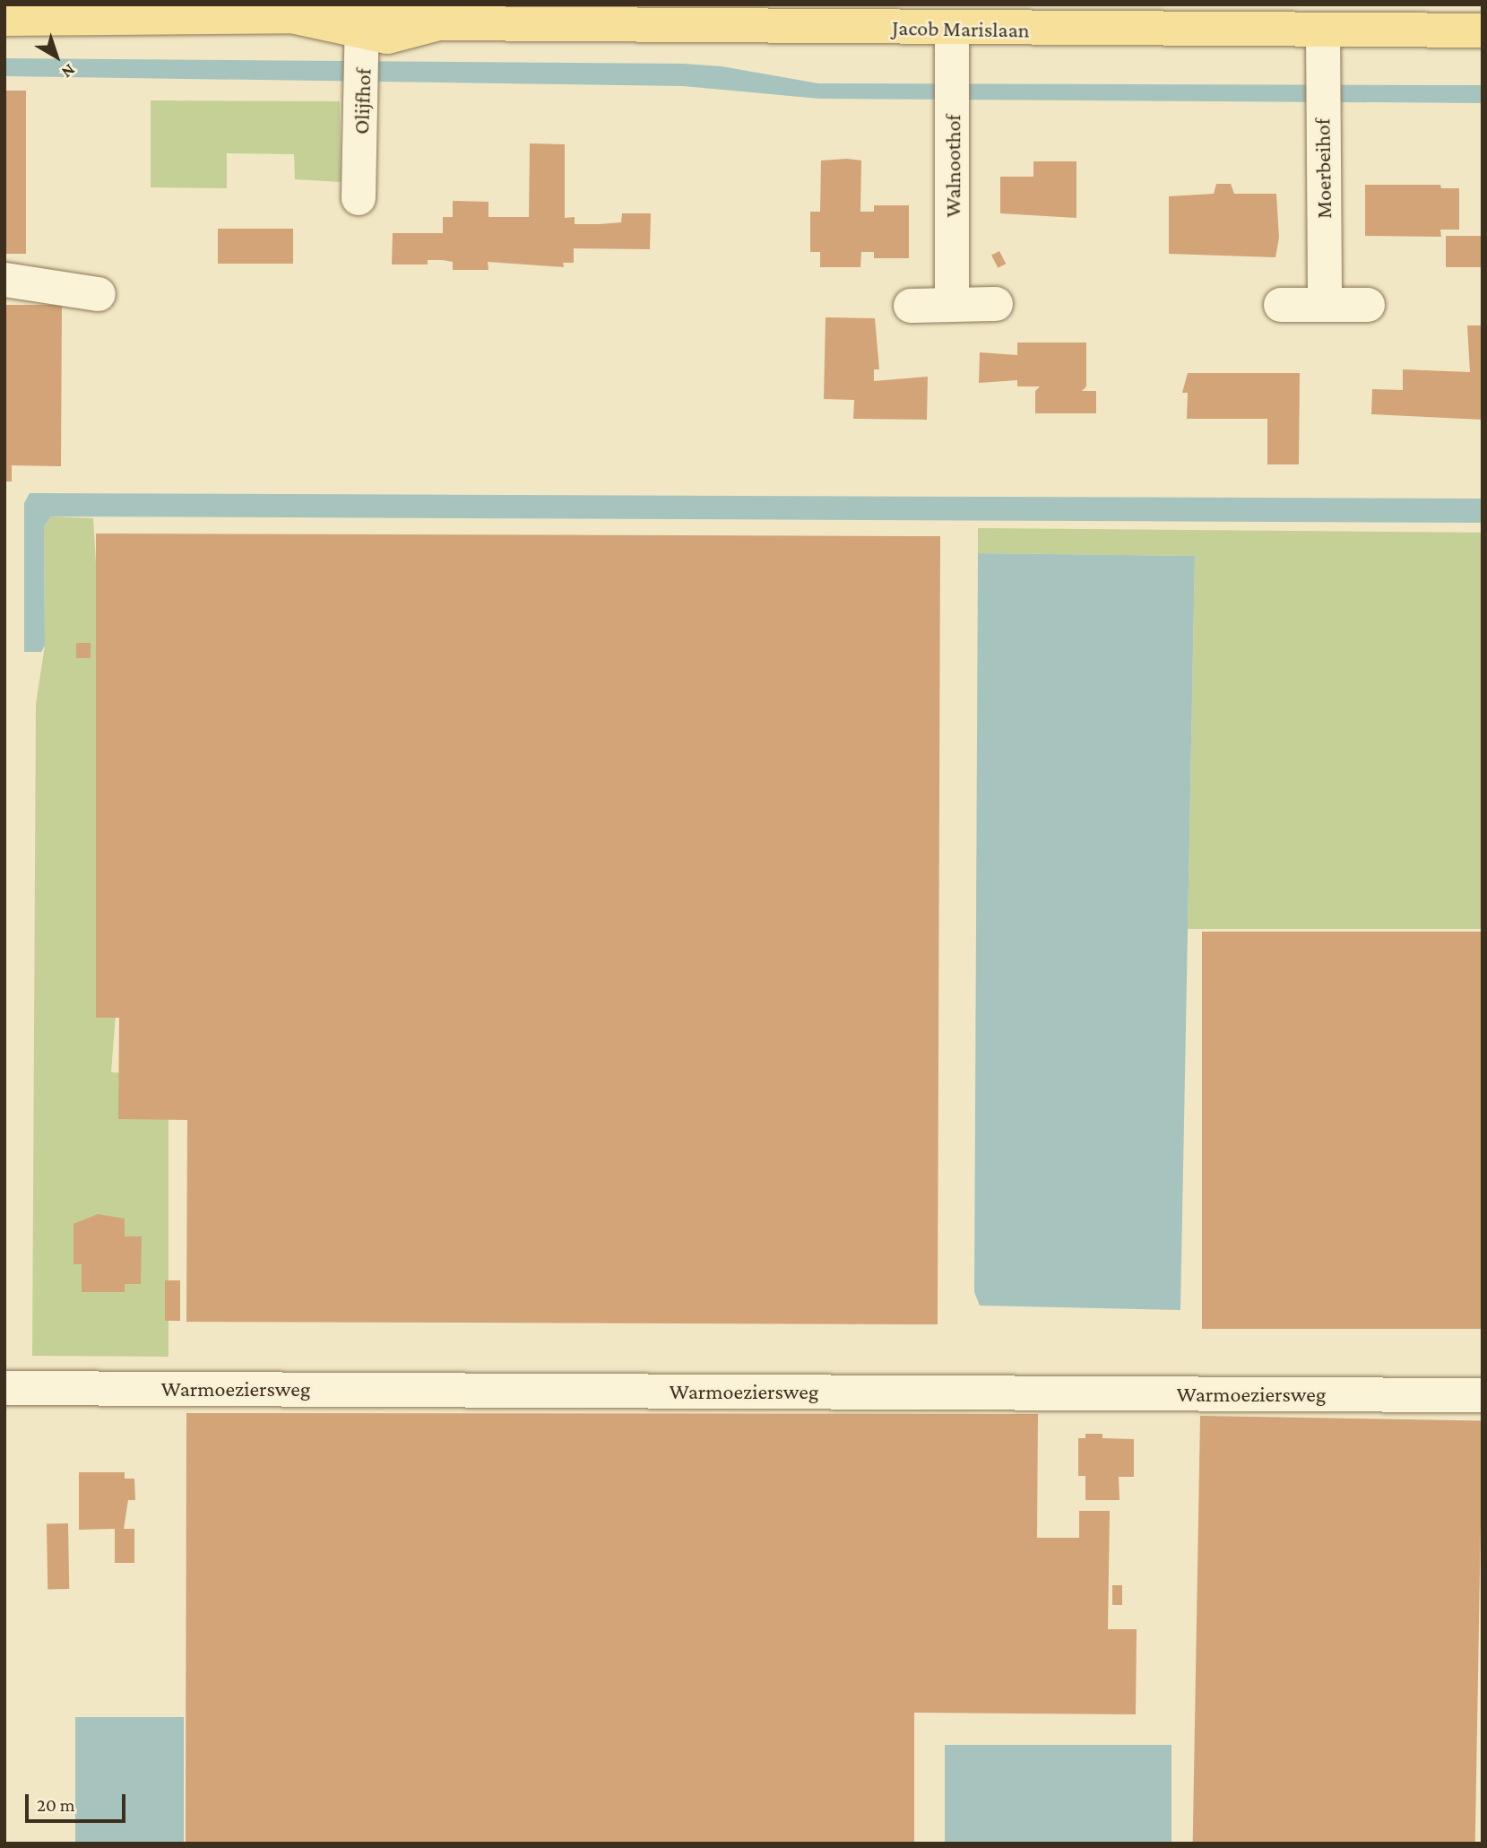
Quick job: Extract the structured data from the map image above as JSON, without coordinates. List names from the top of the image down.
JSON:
{
  "streets": {
    "main road": ["Jacob Marislaan"],
    "street": [
      "Olijfhof",
      "Walnoothof",
      "Moerbeihof",
      "Warmoeziersweg"
    ]
  },
  "crossings": [
    ["Jacob Marislaan", "Olijfhof"],
    ["Jacob Marislaan", "Walnoothof"],
    ["Jacob Marislaan", "Moerbeihof"]
  ],
  "scale_bar": "20 m",
  "north": "bottom right"
}
